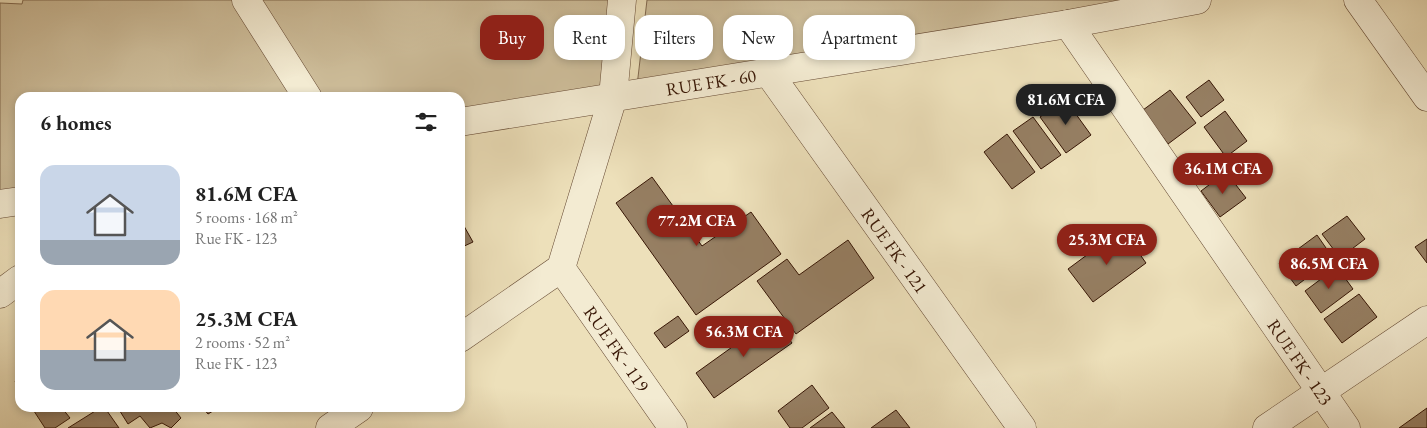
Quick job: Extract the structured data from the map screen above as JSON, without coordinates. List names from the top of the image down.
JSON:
{
  "streets": {
    "street": [
      "RUE FK - 60",
      "RUE FK - 121",
      "RUE FK - 119",
      "RUE FK - 123"
    ]
  },
  "crossings": [
    ["RUE FK - 60", "RUE FK - 121"],
    ["RUE FK - 60", "RUE FK - 123"]
  ],
  "page": {
    "chip": [
      "Buy",
      "Rent",
      "Filters",
      "New",
      "Apartment"
    ],
    "price": [
      "81.6M CFA",
      "36.1M CFA",
      "77.2M CFA",
      "25.3M CFA",
      "86.5M CFA",
      "56.3M CFA"
    ],
    "heading": "6 homes",
    "list": [
      {
        "name": "81.6M CFA",
        "note": "5 rooms · 168 m² · Rue FK - 123"
      },
      {
        "name": "25.3M CFA",
        "note": "2 rooms · 52 m² · Rue FK - 123"
      }
    ]
  }
}
